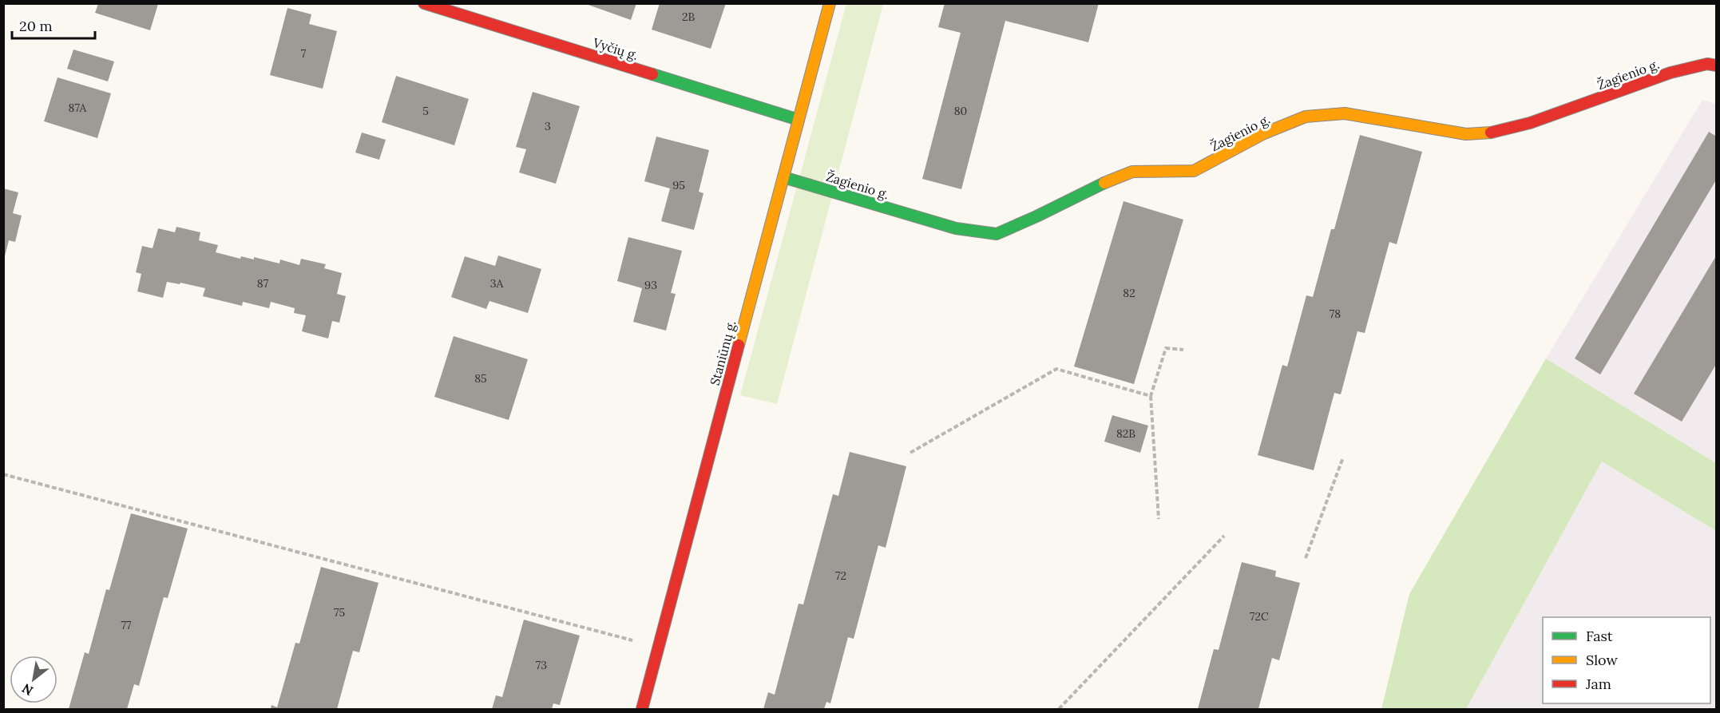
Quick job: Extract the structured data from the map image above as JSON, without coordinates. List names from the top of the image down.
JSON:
{
  "streets": {
    "street": ["Vyčių g.", "Žagienio g.", "Staniūnų g."]
  },
  "crossings": [
    ["Vyčių g.", "Staniūnų g."],
    ["Žagienio g.", "Staniūnų g."]
  ],
  "house_numbers": [
    "2B",
    "7",
    "87A",
    "5",
    "80",
    "3",
    "95",
    "87",
    "3A",
    "93",
    "82",
    "78",
    "85",
    "82B",
    "72",
    "75",
    "72C",
    "77",
    "73"
  ],
  "legend": ["Fast", "Slow", "Jam"],
  "scale_bar": "20 m",
  "north": "bottom left"
}
